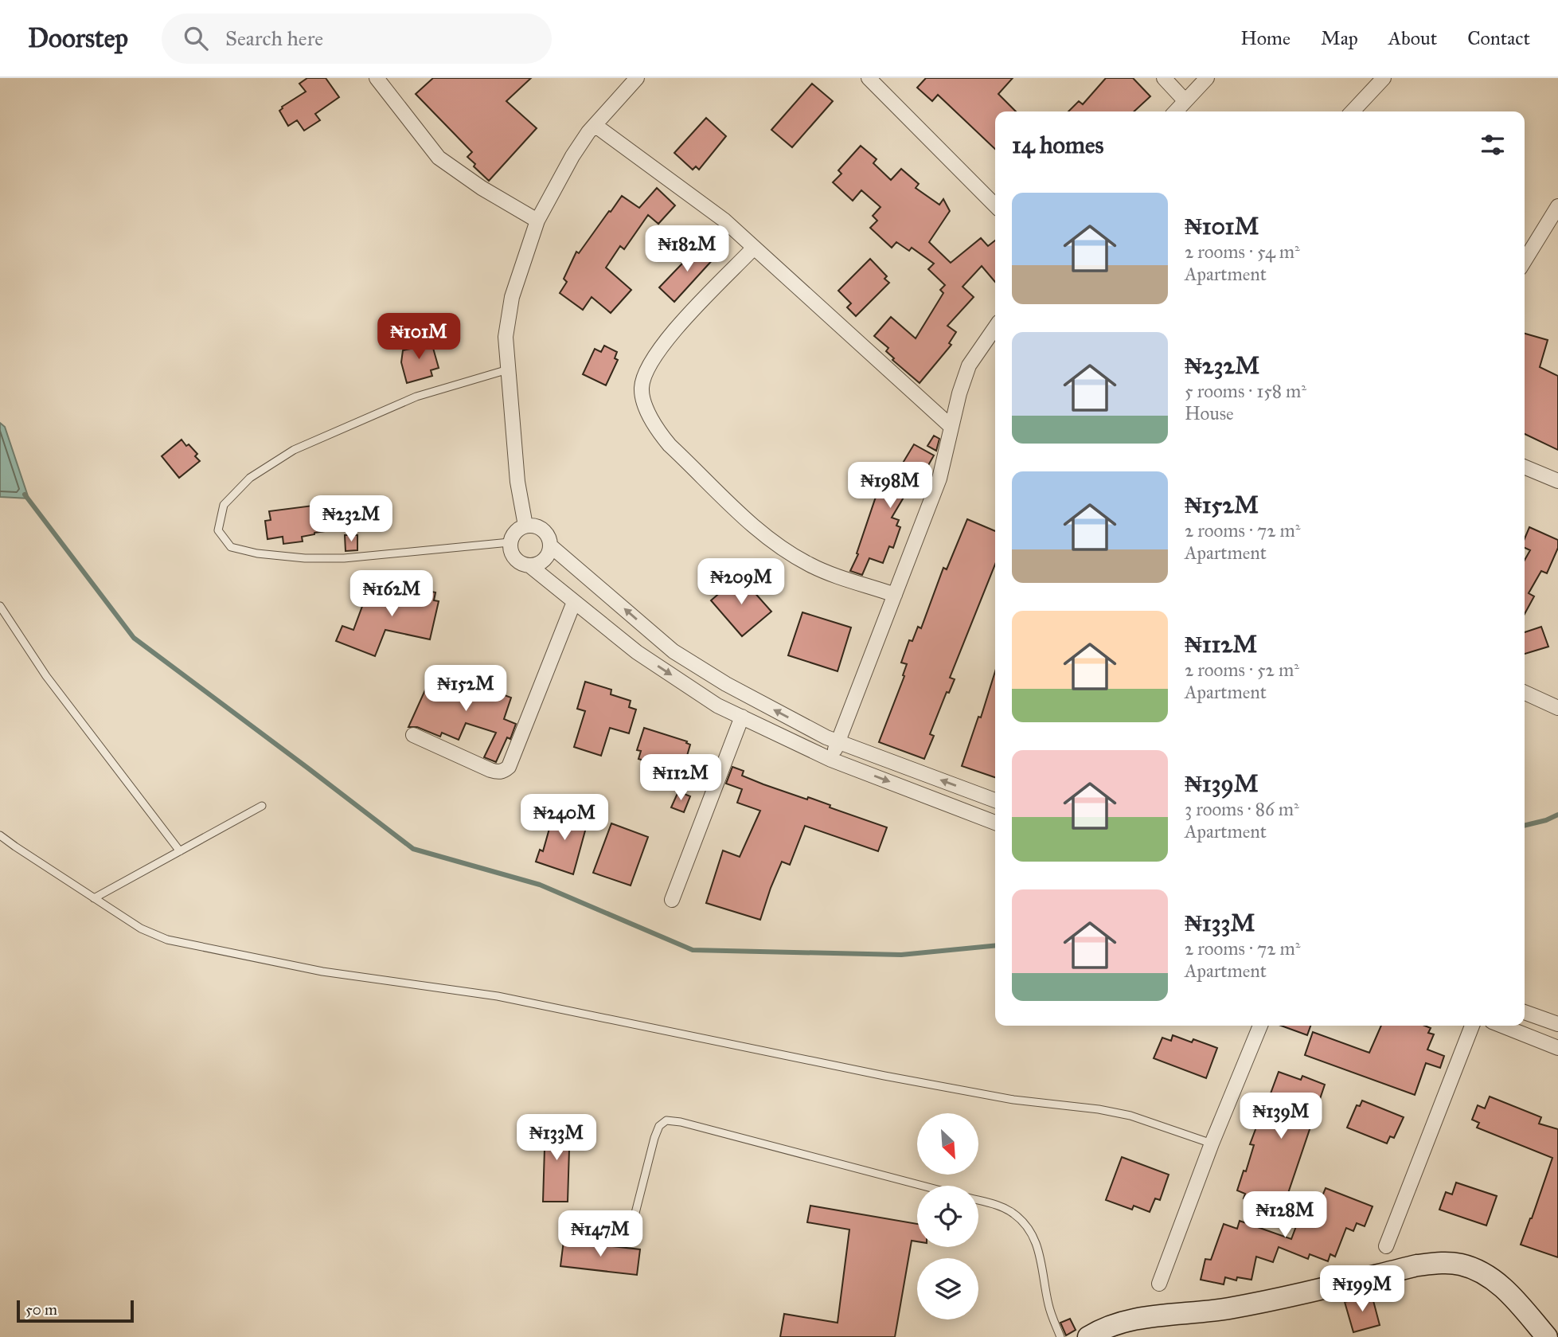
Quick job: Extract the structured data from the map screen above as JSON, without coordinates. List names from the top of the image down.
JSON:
{
  "scale_bar": "50 m",
  "north": "bottom right",
  "page": {
    "header": "Doorstep",
    "search": "Search here",
    "nav": [
      "Home",
      "Map",
      "About",
      "Contact"
    ],
    "heading": "14 homes",
    "list": [
      {
        "name": "₦101M",
        "note": "2 rooms · 54 m² · Apartment"
      },
      {
        "name": "₦232M",
        "note": "5 rooms · 158 m² · House"
      },
      {
        "name": "₦152M",
        "note": "2 rooms · 72 m² · Apartment"
      },
      {
        "name": "₦112M",
        "note": "2 rooms · 52 m² · Apartment"
      },
      {
        "name": "₦139M",
        "note": "3 rooms · 86 m² · Apartment"
      },
      {
        "name": "₦133M",
        "note": "2 rooms · 72 m² · Apartment"
      }
    ],
    "price": [
      "₦182M",
      "₦101M",
      "₦198M",
      "₦232M",
      "₦209M",
      "₦162M",
      "₦152M",
      "₦112M",
      "₦240M",
      "₦139M",
      "₦133M",
      "₦128M",
      "₦147M",
      "₦199M"
    ],
    "scale": "50 m"
  }
}
